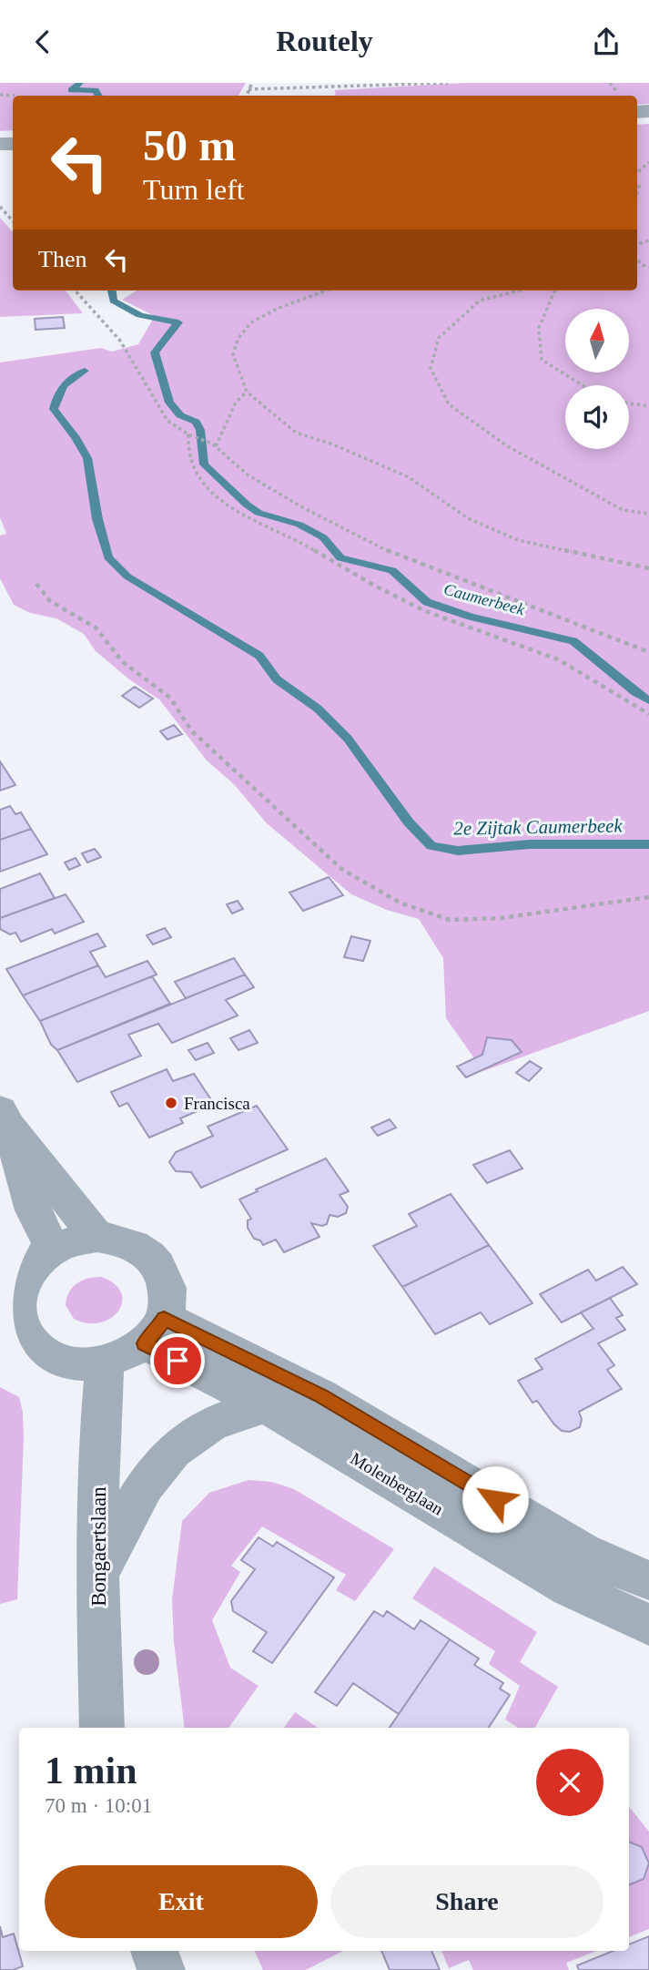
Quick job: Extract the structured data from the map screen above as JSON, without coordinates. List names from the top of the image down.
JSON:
{
  "streets": {
    "street": ["Molenberglaan", "Bongaertslaan"]
  },
  "crossings": [
    ["Molenberglaan", "Bongaertslaan"]
  ],
  "water": ["Caumerbeek", "2e Zijtak Caumerbeek"],
  "places": ["Francisca"],
  "north": "top",
  "page": {
    "header": "Routely",
    "turn": ["50 m", "Turn left"],
    "then": "Then",
    "heading": ["1 min", "70 m · 10:01"],
    "buttons": ["Exit", "Share"]
  }
}
